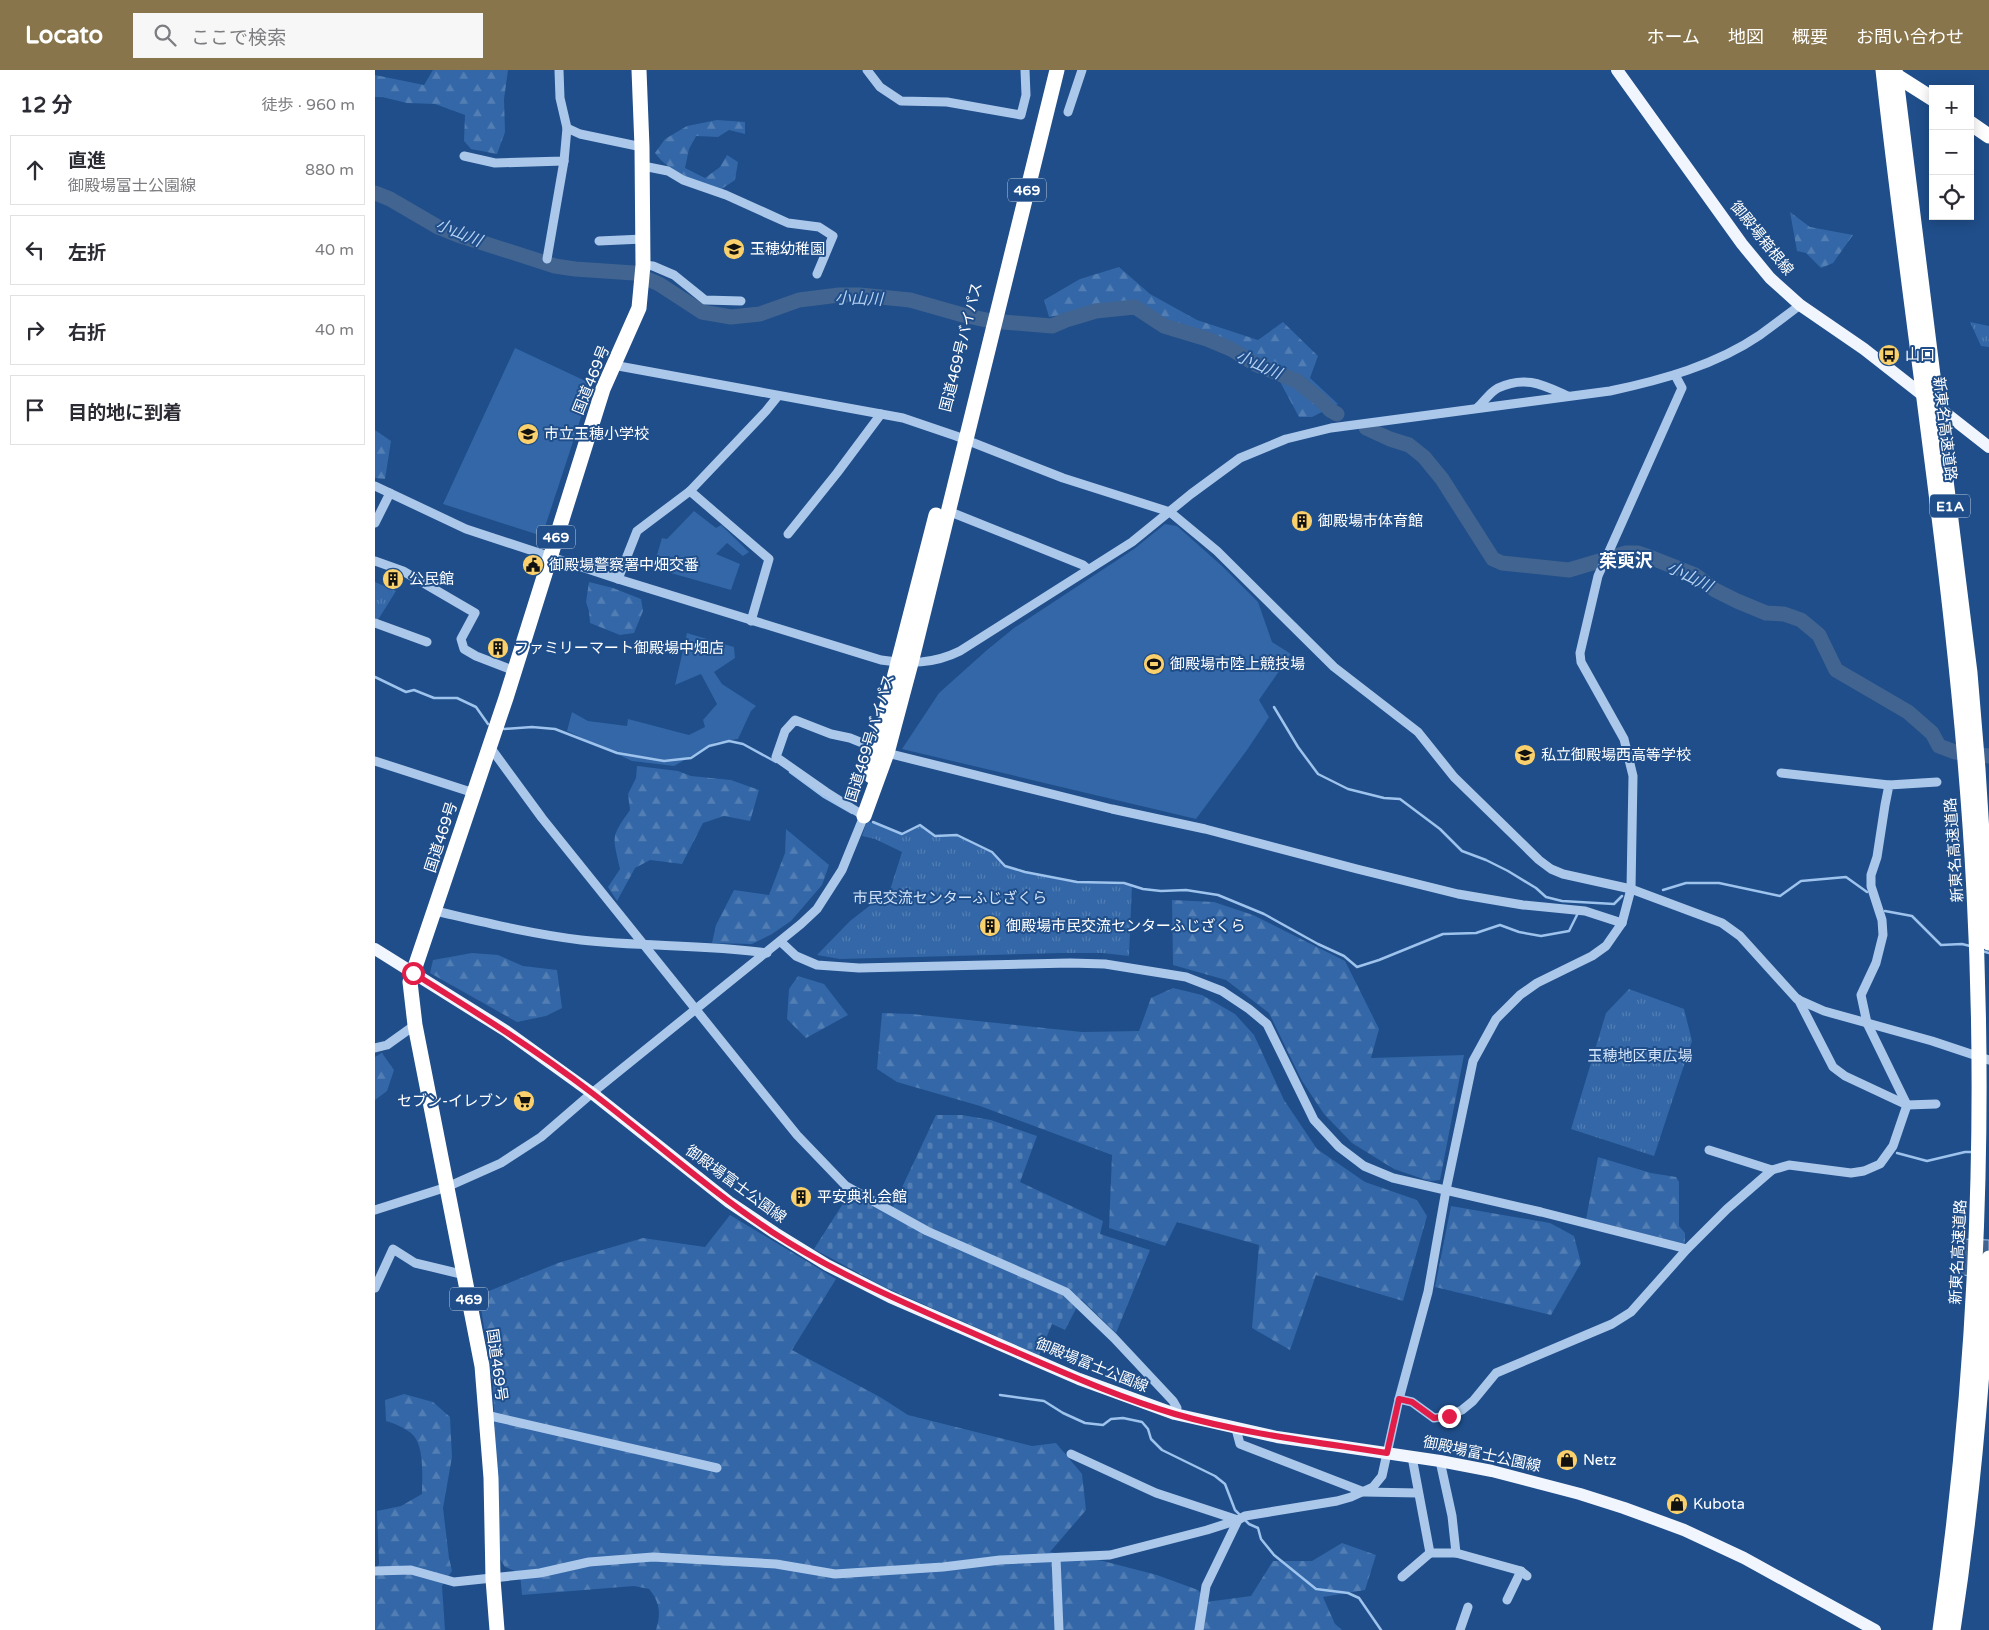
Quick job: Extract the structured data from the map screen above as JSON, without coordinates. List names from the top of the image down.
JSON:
{
  "streets": {
    "highway": [
      "469",
      "国道469号バイパス",
      "国道469号",
      "新東名高速道路",
      "E1A"
    ],
    "main road": ["御殿場箱根線", "御殿場富士公園線"]
  },
  "crossings": [
    ["国道469号", "御殿場富士公園線"]
  ],
  "districts": ["茱萸沢"],
  "water": ["小山川"],
  "parks": ["市民交流センターふじざくら", "玉穂地区東広場"],
  "places": {
    "school or university": ["玉穂幼稚園", "市立玉穂小学校", "私立御殿場西高等学校"],
    "bus stop": ["山口"],
    "building": [
      "御殿場市体育館",
      "公民館",
      "ファミリーマート御殿場中畑店",
      "御殿場市民交流センターふじざくら",
      "平安典礼会館"
    ],
    "public building": ["御殿場警察署中畑交番"],
    "sports": ["御殿場市陸上競技場"],
    "supermarket": ["セブン-イレブン"],
    "shop": ["Netz", "Kubota"]
  },
  "page": {
    "header": "Locato",
    "search": "ここで検索",
    "nav": [
      "ホーム",
      "地図",
      "概要",
      "お問い合わせ"
    ],
    "heading": ["12 分", "徒歩 · 960 m"],
    "map_buttons": ["+", "−"],
    "list": [
      ["直進", "御殿場富士公園線", "880 m"],
      ["左折", "40 m"],
      ["右折", "40 m"],
      "目的地に到着"
    ]
  }
}
